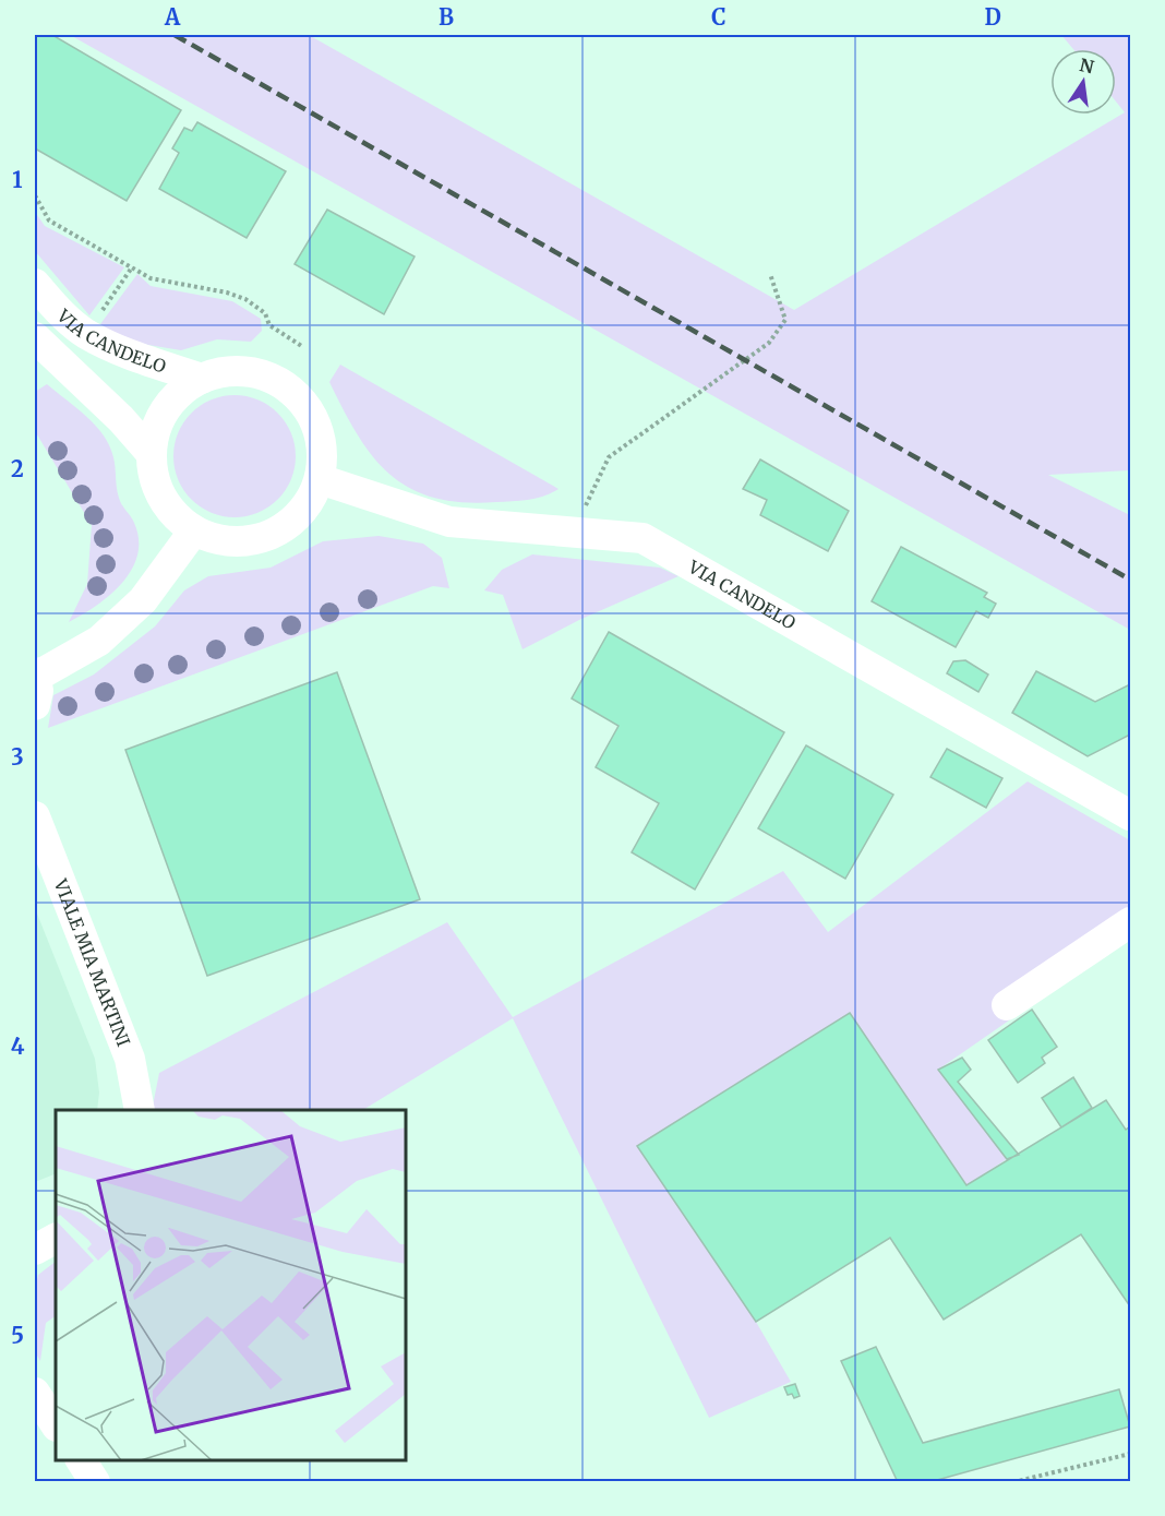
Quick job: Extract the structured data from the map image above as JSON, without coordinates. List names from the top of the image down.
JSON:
{
  "streets": {
    "street": ["VIA CANDELO", "VIALE MIA MARTINI"]
  },
  "north": "top",
  "grid": {
    "columns": [
      "A",
      "B",
      "C",
      "D"
    ],
    "rows": [
      "1",
      "2",
      "3",
      "4",
      "5"
    ]
  }
}
